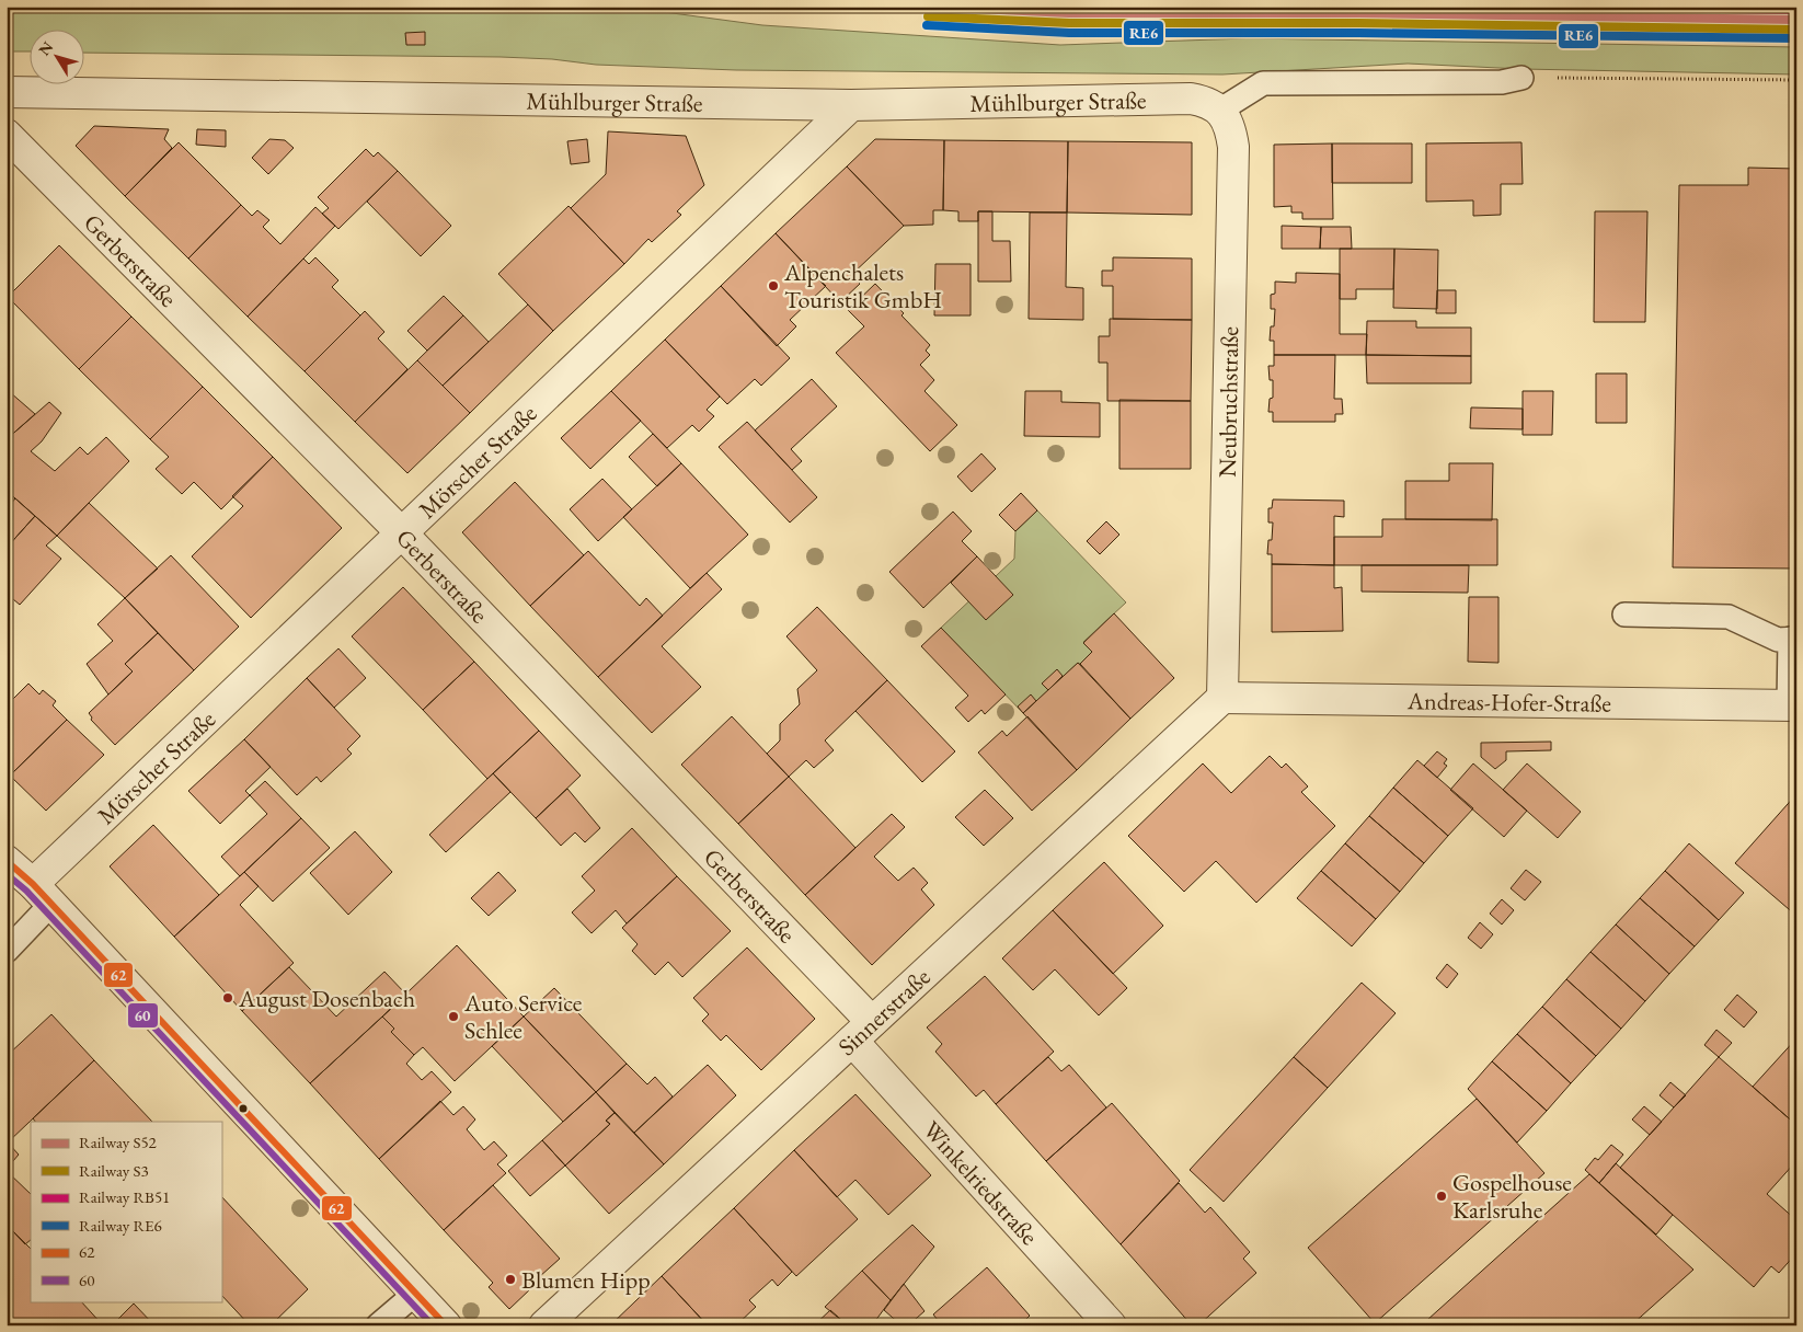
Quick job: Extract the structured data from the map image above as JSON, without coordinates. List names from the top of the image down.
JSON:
{
  "streets": {
    "street": [
      "Mühlburger Straße",
      "Gerberstraße",
      "Neubruchstraße",
      "Mörscher Straße",
      "Andreas-Hofer-Straße",
      "Sinnerstraße",
      "Winkelriedstraße"
    ]
  },
  "crossings": [
    ["Mühlburger Straße", "Neubruchstraße"],
    ["Mühlburger Straße", "Mörscher Straße"],
    ["Gerberstraße", "Mörscher Straße"],
    ["Gerberstraße", "Sinnerstraße"],
    ["Gerberstraße", "Winkelriedstraße"],
    ["Neubruchstraße", "Andreas-Hofer-Straße"],
    ["Neubruchstraße", "Sinnerstraße"],
    ["Andreas-Hofer-Straße", "Sinnerstraße"],
    ["Sinnerstraße", "Winkelriedstraße"]
  ],
  "places": [
    "Alpenchalets Touristik GmbH",
    "August Dosenbach",
    "Auto Service Schlee",
    "Gospelhouse Karlsruhe",
    "Blumen Hipp"
  ],
  "lines": [
    "rail line S52",
    "rail line RB51",
    "rail line S3",
    "rail line RE6",
    "transit line 62",
    "transit line 60"
  ],
  "legend": [
    "Railway S52",
    "Railway S3",
    "Railway RB51",
    "Railway RE6",
    "62",
    "60"
  ],
  "north": "top left"
}
